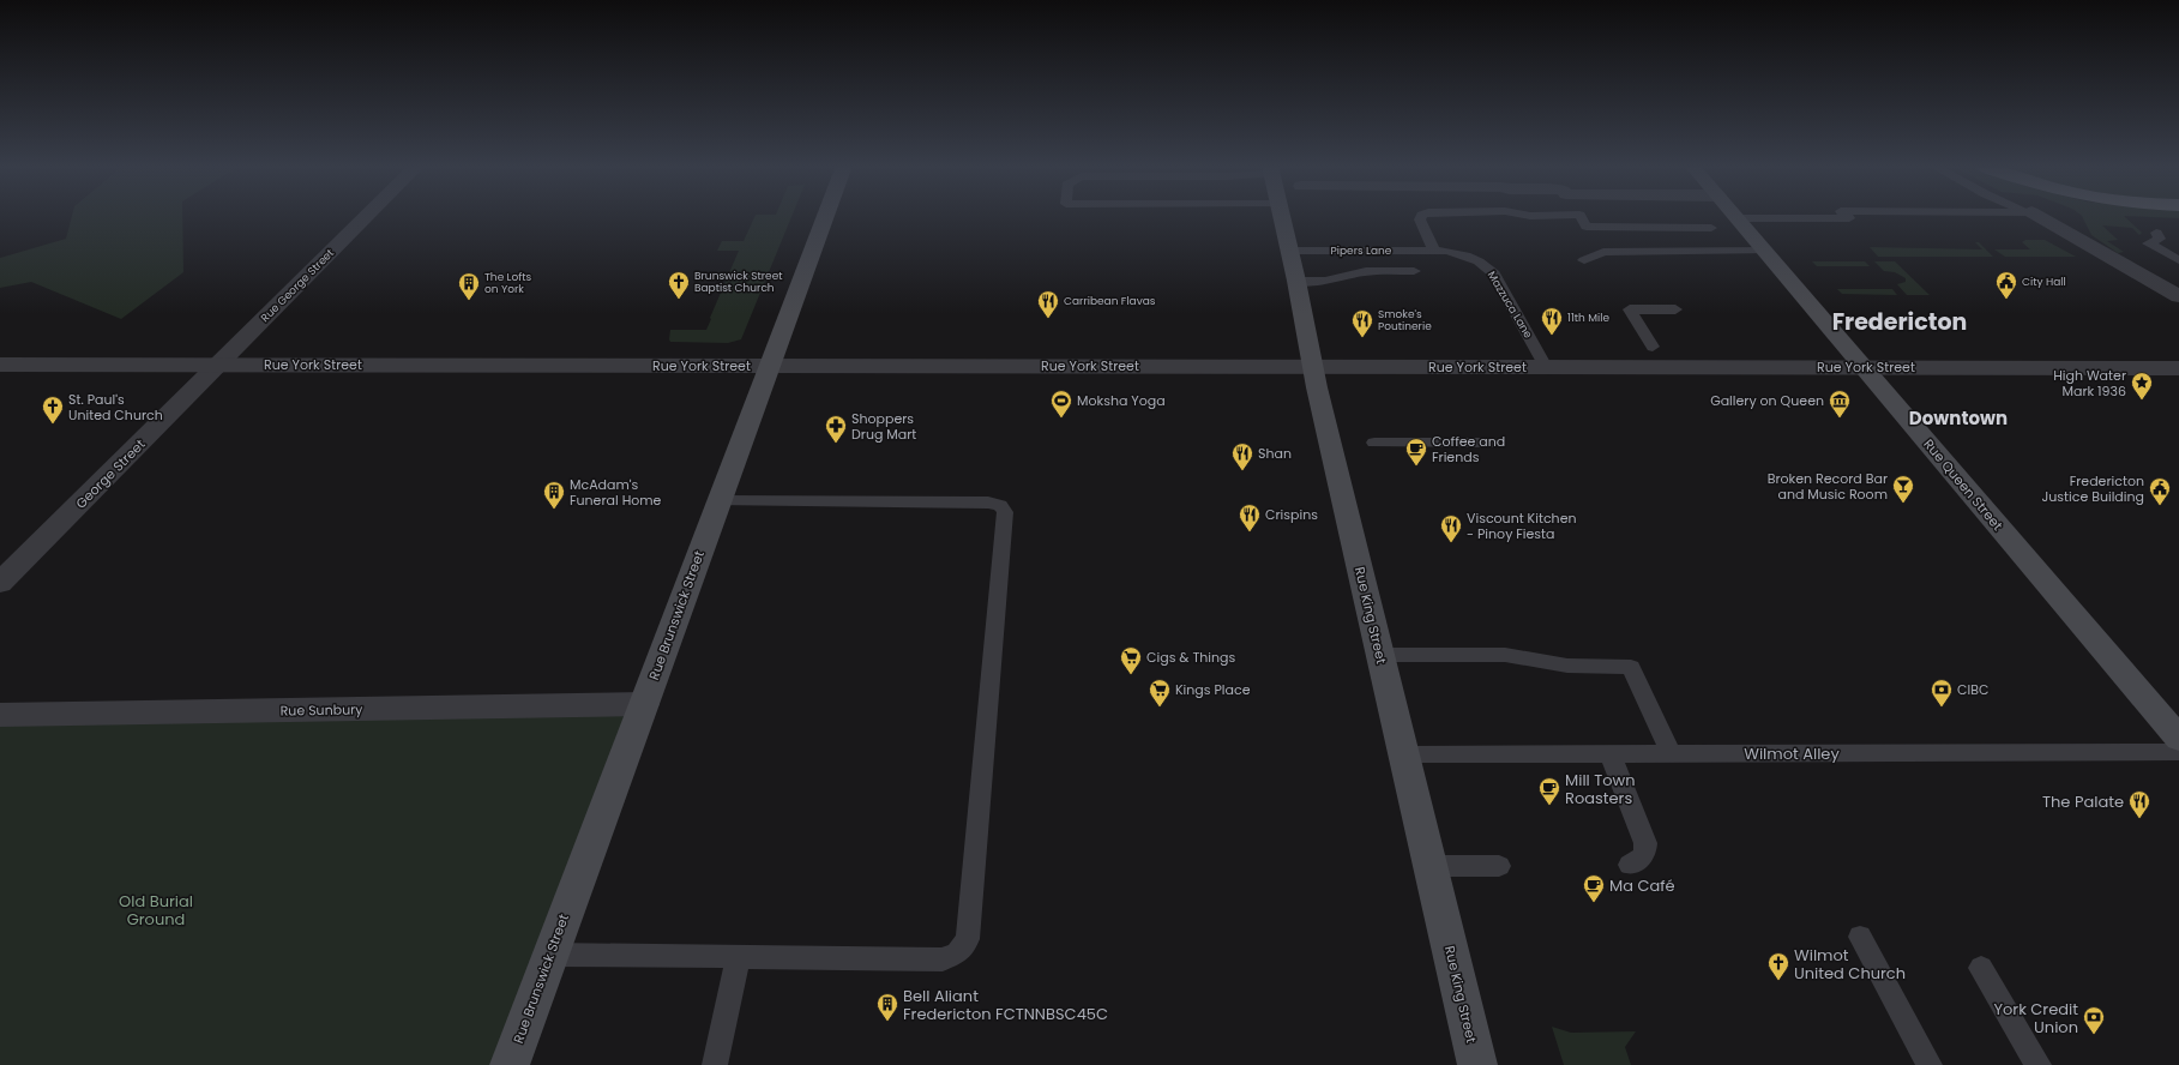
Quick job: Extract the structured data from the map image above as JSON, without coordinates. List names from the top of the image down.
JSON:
{
  "streets": {
    "main road": ["Rue Queen Street", "Rue Brunswick Street", "Rue King Street"],
    "street": [
      "Rue George Street",
      "Rue York Street",
      "George Street",
      "Rue Sunbury"
    ],
    "lane": ["Pipers Lane", "Mazzuca Lane", "Wilmot Alley"]
  },
  "crossings": [
    ["Pipers Lane", "Mazzuca Lane"],
    ["Pipers Lane", "Rue King Street"],
    ["Rue George Street", "Rue York Street"],
    ["Rue George Street", "George Street"],
    ["Mazzuca Lane", "Rue York Street"],
    ["Rue York Street", "George Street"],
    ["Rue York Street", "Rue Queen Street"],
    ["Rue York Street", "Rue Brunswick Street"],
    ["Rue York Street", "Rue King Street"],
    ["Rue Brunswick Street", "Rue Sunbury"],
    ["Rue King Street", "Wilmot Alley"]
  ],
  "districts": ["Fredericton", "Downtown"],
  "parks": ["Old Burial Ground"],
  "places": {
    "church": ["Brunswick Street Baptist Church", "St. Paul's United Church", "Wilmot United Church"],
    "public building": ["City Hall", "Fredericton Justice Building"],
    "building": ["The Lofts on York", "McAdam's Funeral Home", "Bell Aliant Fredericton FCTNNBSC45C"],
    "restaurant": [
      "Carribean Flavas",
      "11th Mile",
      "Smoke's Poutinerie",
      "Shan",
      "Crispins",
      "Viscount Kitchen - Pinoy Fiesta",
      "The Palate"
    ],
    "place": ["High Water Mark 1936"],
    "sports": ["Moksha Yoga"],
    "museum": ["Gallery on Queen"],
    "pharmacy": ["Shoppers Drug Mart"],
    "cafe": ["Coffee and Friends", "Mill Town Roasters", "Ma Café"],
    "bar": ["Broken Record Bar and Music Room"],
    "supermarket": ["Cigs & Things", "Kings Place"],
    "bank": ["CIBC", "York Credit Union"]
  }
}
